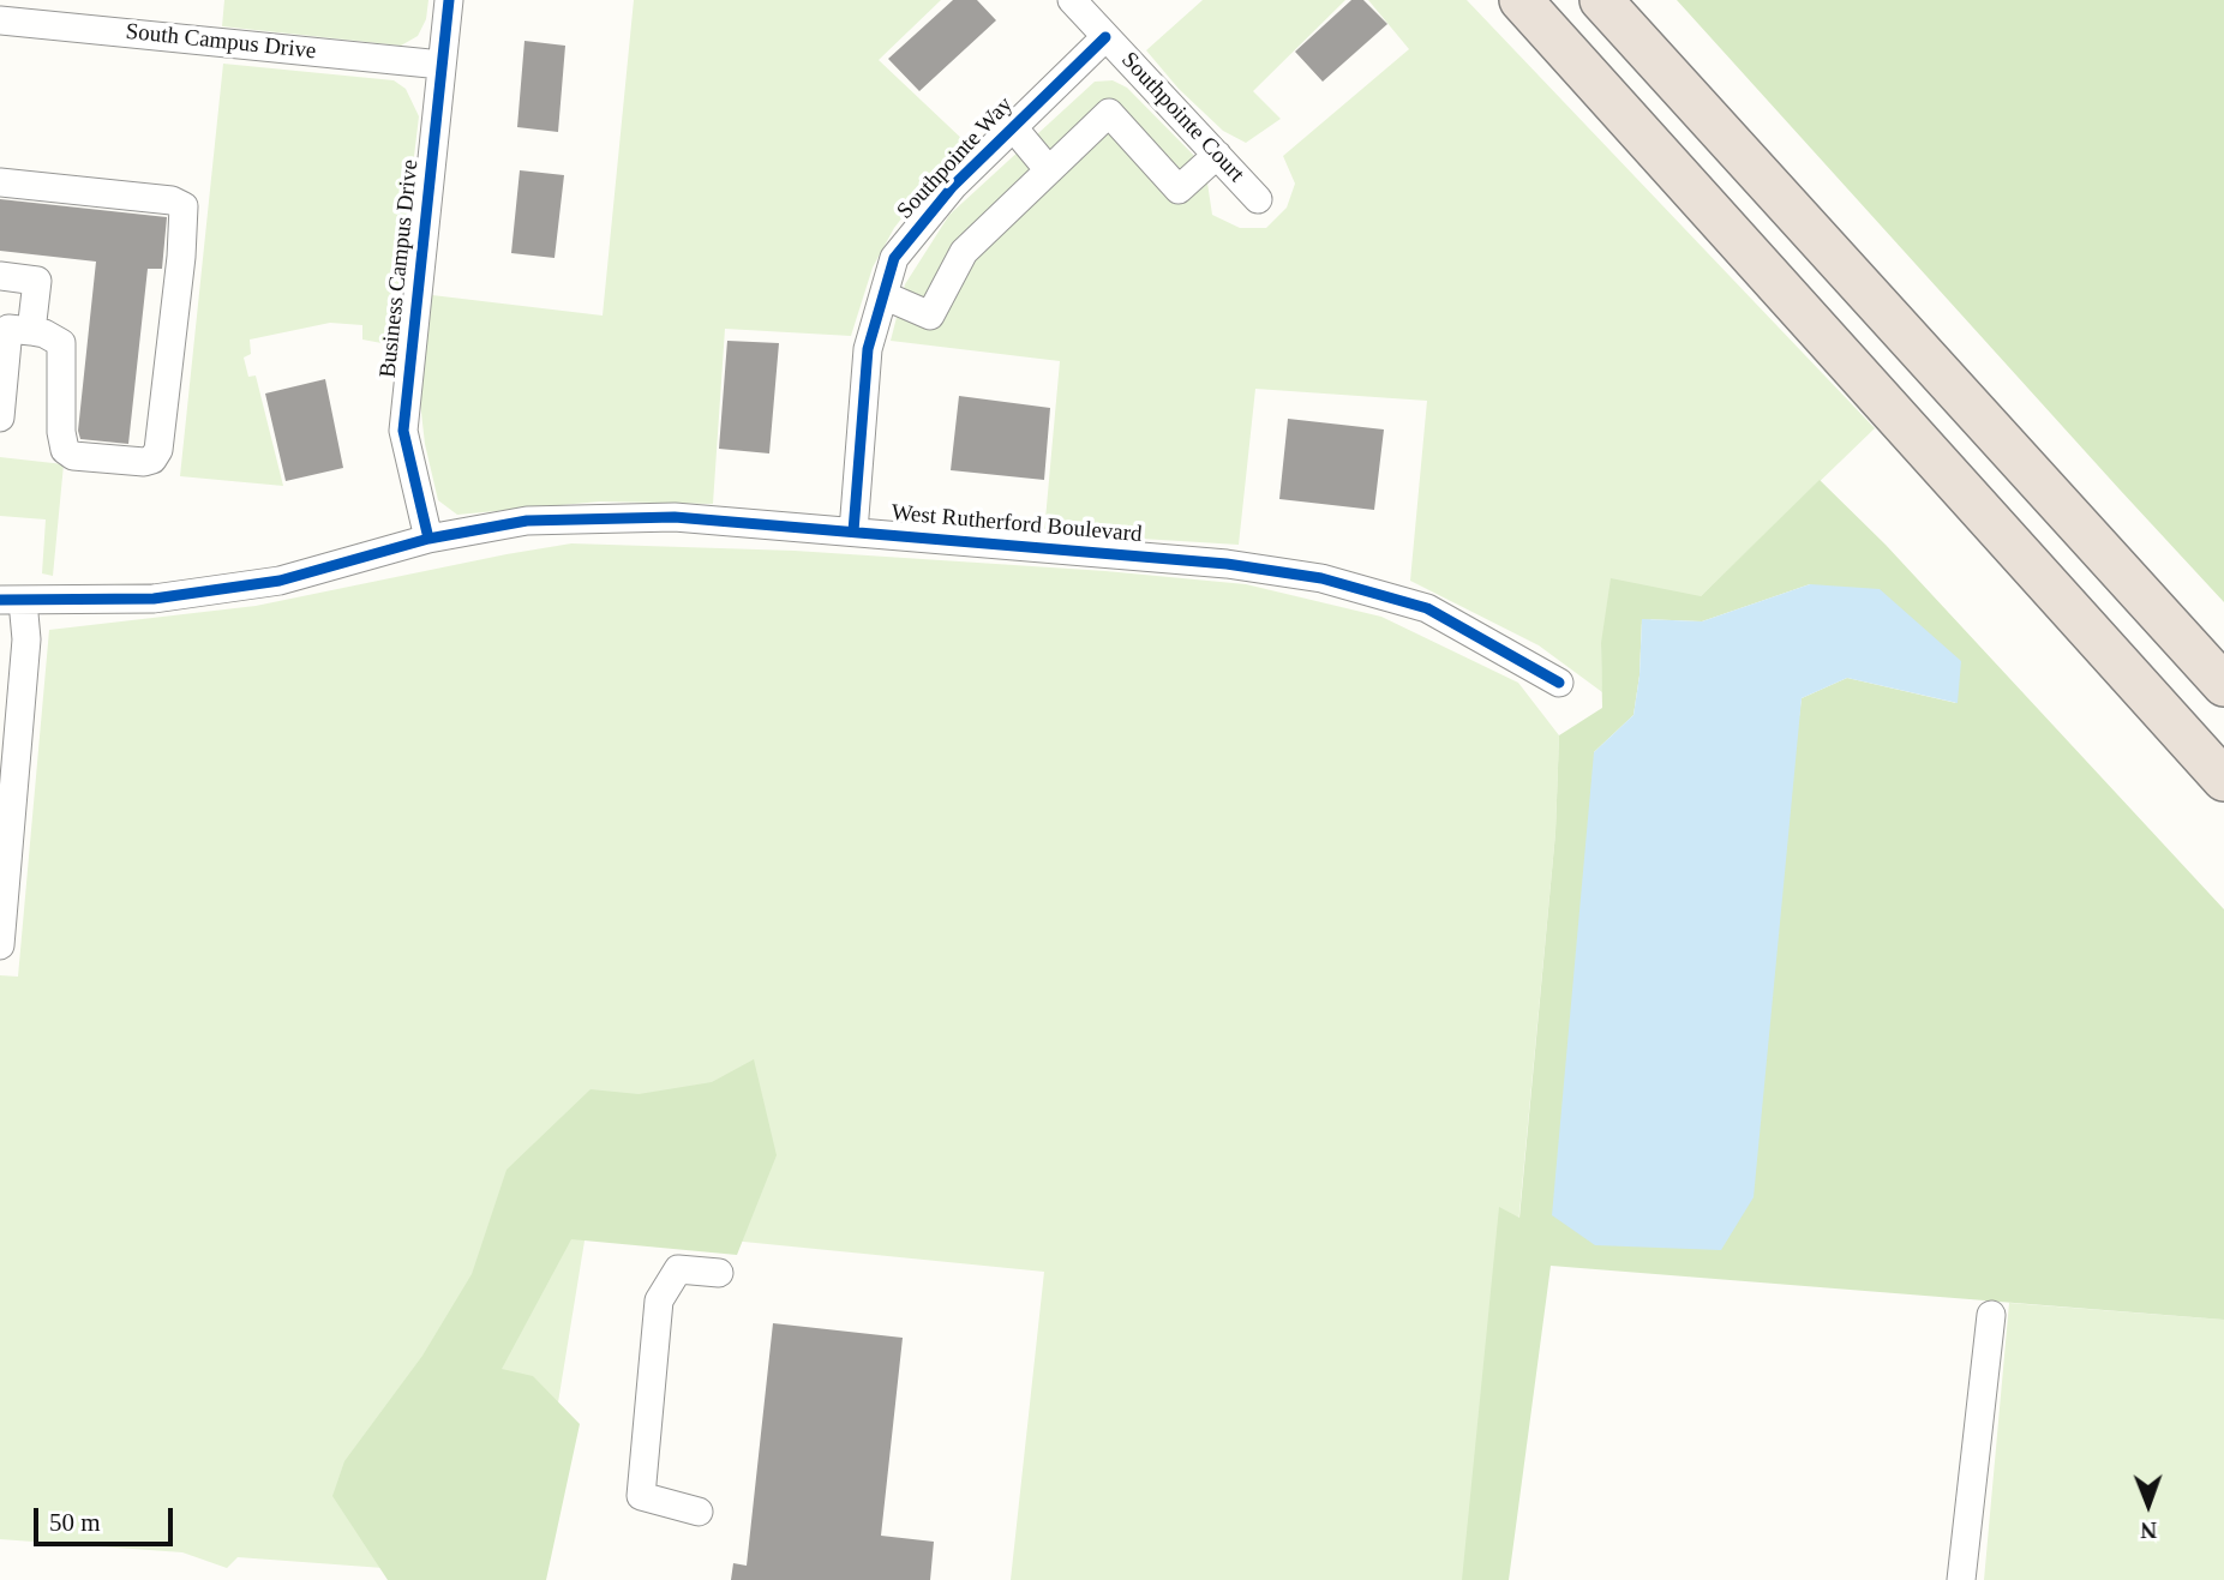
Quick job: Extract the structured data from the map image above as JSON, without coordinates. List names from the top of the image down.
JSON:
{
  "streets": {
    "street": [
      "South Campus Drive",
      "Southpointe Court",
      "Southpointe Way",
      "Business Campus Drive",
      "West Rutherford Boulevard"
    ]
  },
  "crossings": [
    ["South Campus Drive", "Business Campus Drive"],
    ["Southpointe Court", "Southpointe Way"],
    ["Southpointe Way", "West Rutherford Boulevard"],
    ["Business Campus Drive", "West Rutherford Boulevard"]
  ],
  "scale_bar": "50 m",
  "north": "bottom"
}
